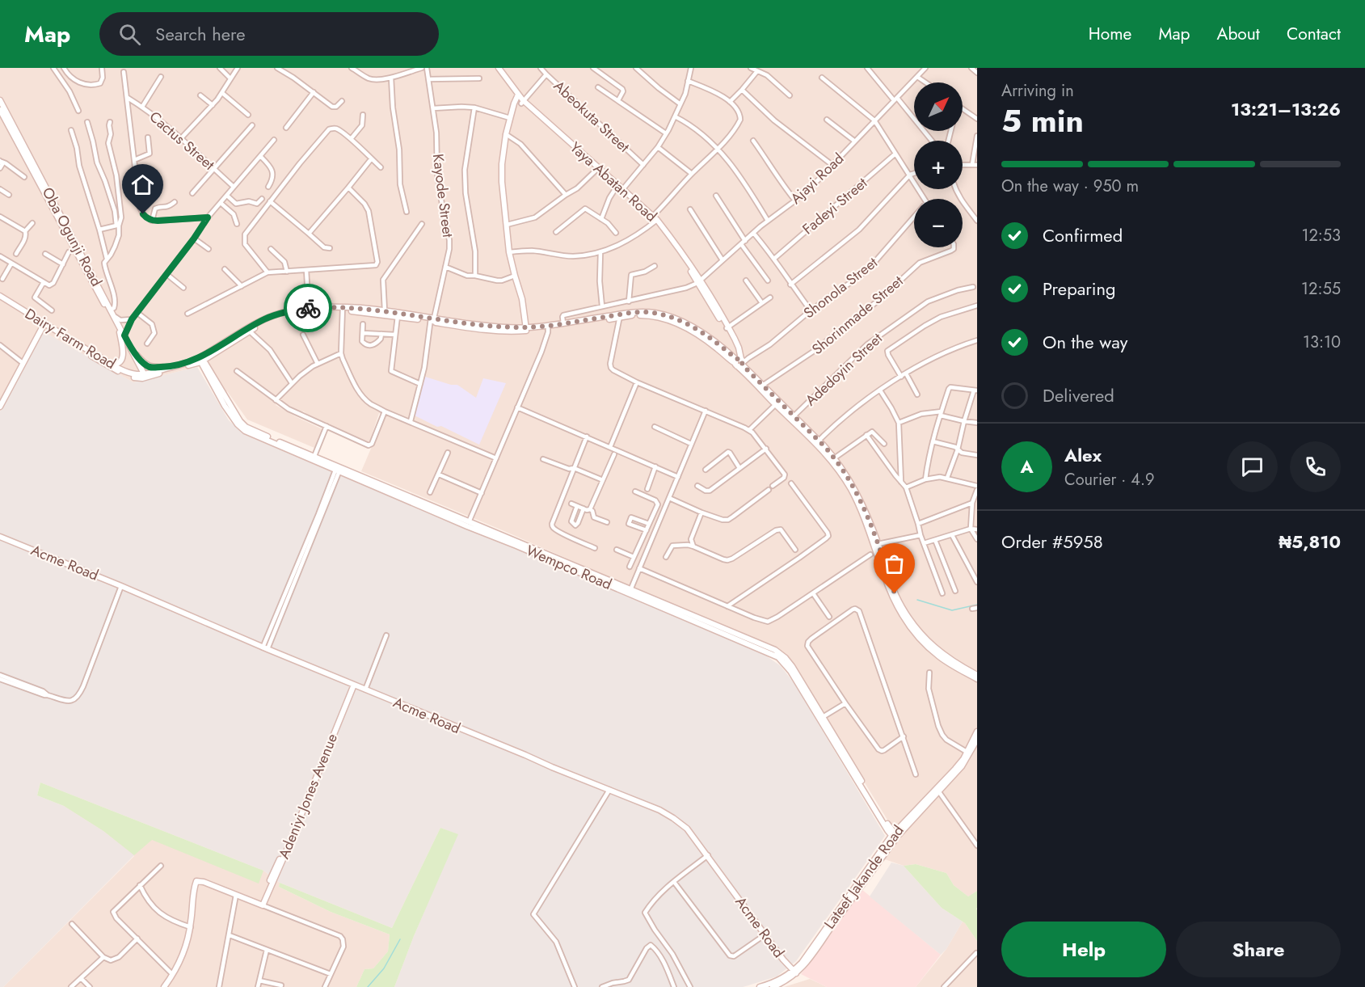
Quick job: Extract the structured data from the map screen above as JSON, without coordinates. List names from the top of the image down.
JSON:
{
  "streets": {
    "main road": [
      "Yaya Abatan Road",
      "Oba Ogunji Road",
      "Dairy Farm Road",
      "Acme Road",
      "Wempco Road",
      "Adeniyi Jones Avenue",
      "Lateef Jakande Road"
    ],
    "street": [
      "Abeokuta Street",
      "Cactus Street",
      "Ajayi Road",
      "Kayode Street",
      "Fadeyi Street",
      "Shonola Street",
      "Shorinmade Street",
      "Adedoyin Street"
    ]
  },
  "crossings": [
    ["Ajayi Road", "Yaya Abatan Road"],
    ["Yaya Abatan Road", "Shonola Street"],
    ["Oba Ogunji Road", "Dairy Farm Road"],
    ["Acme Road", "Adeniyi Jones Avenue"],
    ["Acme Road", "Lateef Jakande Road"],
    ["Wempco Road", "Lateef Jakande Road"]
  ],
  "north": "top right",
  "page": {
    "header": "Map",
    "search": "Search here",
    "nav": [
      "Home",
      "Map",
      "About",
      "Contact"
    ],
    "heading": ["5 min", "Arriving in", "13:21–13:26"],
    "panel": [
      "Alex",
      "Courier · 4.9",
      "Order #5958",
      "₦5,810"
    ],
    "map_buttons": ["+", "−"],
    "bar": "On the way · 950 m",
    "list": [
      ["Confirmed", "12:53"],
      ["Preparing", "12:55"],
      ["On the way", "13:10"],
      "Delivered"
    ],
    "round": "A",
    "buttons": ["Help", "Share"]
  }
}
